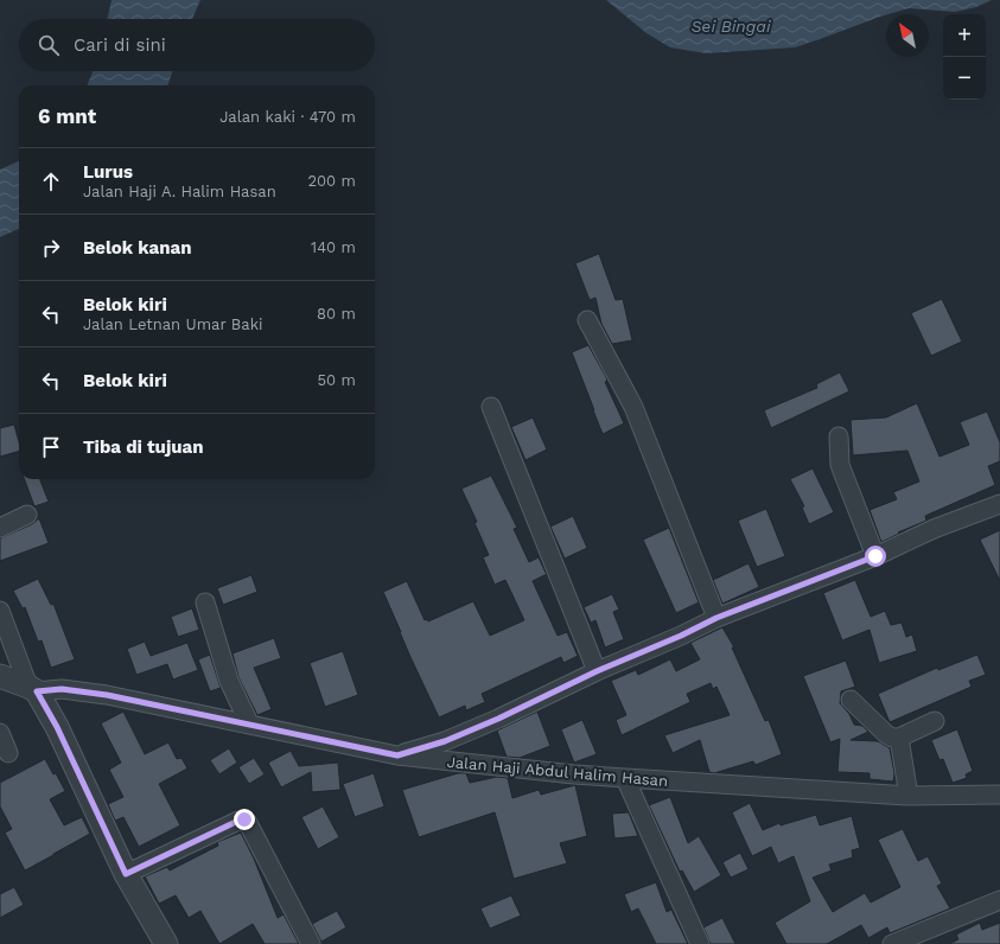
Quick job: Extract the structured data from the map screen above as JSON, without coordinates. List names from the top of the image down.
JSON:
{
  "streets": {
    "street": ["Jalan Haji Abdul Halim Hasan"]
  },
  "water": ["Sei Bingai"],
  "north": "top left",
  "page": {
    "map_buttons": ["+", "−"],
    "search": "Cari di sini",
    "heading": ["6 mnt", "Jalan kaki · 470 m"],
    "list": [
      ["Lurus", "Jalan Haji A. Halim Hasan", "200 m"],
      ["Belok kanan", "140 m"],
      ["Belok kiri", "Jalan Letnan Umar Baki", "80 m"],
      ["Belok kiri", "50 m"],
      "Tiba di tujuan"
    ]
  }
}
